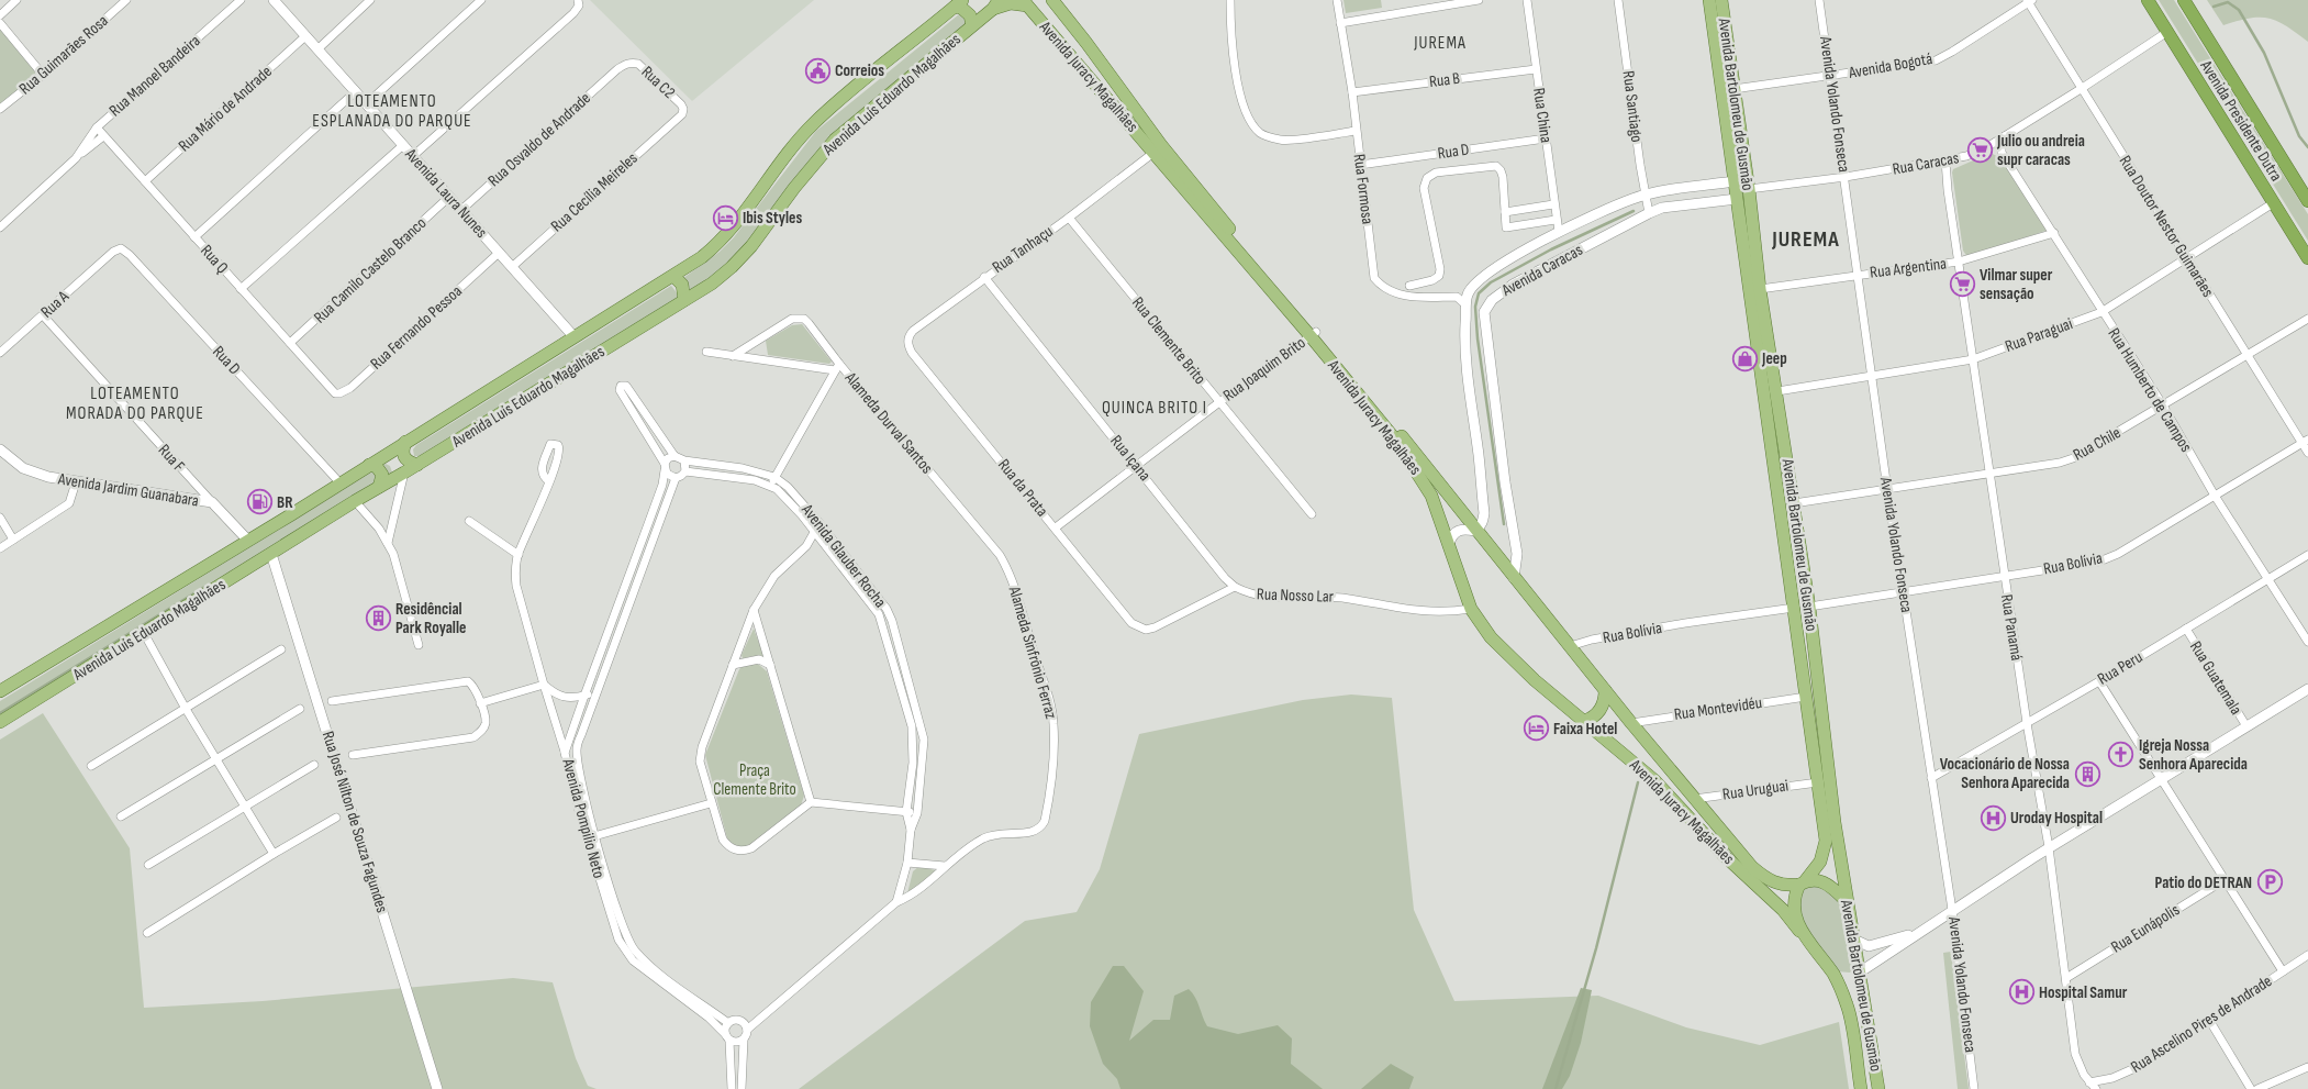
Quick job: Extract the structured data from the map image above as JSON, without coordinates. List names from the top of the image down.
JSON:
{
  "streets": {
    "highway": ["Avenida Presidente Dutra"],
    "main road": ["Avenida Juracy Magalhães", "Avenida Luís Eduardo Magalhães", "Avenida Bartolomeu de Gusmão"],
    "street": [
      "Rua Guimarães Rosa",
      "Avenida Bogotá",
      "Rua Manoel Bandeira",
      "Rua B",
      "Rua C2",
      "Avenida Yolando Fonseca",
      "Rua Santiago",
      "Rua Mário de Andrade",
      "Rua China",
      "Rua Osvaldo de Andrade",
      "Rua D",
      "Rua Caracas",
      "Rua Formosa",
      "Rua Cecília Meireles",
      "Avenida Laura Nunes",
      "Rua Doutor Nestor Guimarães",
      "Rua Tanhaçu",
      "Rua Q",
      "Rua Argentina",
      "Rua Camilo Castelo Branco",
      "Avenida Caracas",
      "Rua A",
      "Rua Fernando Pessoa",
      "Rua Paraguai",
      "Rua Clemente Brito",
      "Rua Joaquim Brito",
      "Rua Humberto de Campos",
      "Alameda Durval Santos",
      "Rua Chile",
      "Rua F",
      "Rua Içana",
      "Rua da Prata",
      "Avenida Jardim Guanabara",
      "Avenida Glauber Rocha",
      "Rua Bolívia",
      "Rua Nosso Lar",
      "Rua Panamá",
      "Alameda Sinfrônio Ferraz",
      "Rua Peru",
      "Rua Guatemala",
      "Rua Montevidéu",
      "Rua Uruguai",
      "Avenida Pompilio Neto",
      "Rua José Nilton de Souza Fagundes",
      "Rua Eunápolis",
      "Rua Ascelino Pires de Andrade"
    ]
  },
  "crossings": [
    ["Avenida Bogotá", "Avenida Bartolomeu de Gusmão"],
    ["Avenida Bogotá", "Avenida Yolando Fonseca"],
    ["Avenida Bogotá", "Rua Doutor Nestor Guimarães"],
    ["Rua Manoel Bandeira", "Rua Q"],
    ["Avenida Juracy Magalhães", "Avenida Bartolomeu de Gusmão"],
    ["Avenida Juracy Magalhães", "Rua Tanhaçu"],
    ["Avenida Juracy Magalhães", "Avenida Caracas"],
    ["Avenida Juracy Magalhães", "Rua Joaquim Brito"],
    ["Avenida Juracy Magalhães", "Rua Bolívia"],
    ["Avenida Juracy Magalhães", "Rua Nosso Lar"],
    ["Avenida Juracy Magalhães", "Rua Montevidéu"],
    ["Avenida Juracy Magalhães", "Rua Uruguai"],
    ["Rua B", "Rua China"],
    ["Rua B", "Rua Formosa"],
    ["Rua C2", "Rua Osvaldo de Andrade"],
    ["Rua C2", "Rua Cecília Meireles"],
    ["Avenida Luís Eduardo Magalhães", "Rua D"],
    ["Avenida Luís Eduardo Magalhães", "Avenida Laura Nunes"],
    ["Avenida Luís Eduardo Magalhães", "Avenida Jardim Guanabara"],
    ["Avenida Luís Eduardo Magalhães", "Rua José Nilton de Souza Fagundes"],
    ["Avenida Bartolomeu de Gusmão", "Rua Caracas"],
    ["Avenida Bartolomeu de Gusmão", "Rua Argentina"],
    ["Avenida Bartolomeu de Gusmão", "Avenida Caracas"],
    ["Avenida Bartolomeu de Gusmão", "Rua Paraguai"],
    ["Avenida Bartolomeu de Gusmão", "Rua Chile"],
    ["Avenida Bartolomeu de Gusmão", "Rua Bolívia"],
    ["Avenida Bartolomeu de Gusmão", "Rua Montevidéu"],
    ["Avenida Bartolomeu de Gusmão", "Rua Uruguai"],
    ["Avenida Yolando Fonseca", "Rua Caracas"],
    ["Avenida Yolando Fonseca", "Rua Argentina"],
    ["Avenida Yolando Fonseca", "Rua Paraguai"],
    ["Avenida Yolando Fonseca", "Rua Chile"],
    ["Avenida Yolando Fonseca", "Rua Bolívia"],
    ["Avenida Yolando Fonseca", "Rua Peru"],
    ["Rua Santiago", "Avenida Caracas"],
    ["Rua Mário de Andrade", "Avenida Laura Nunes"],
    ["Rua Mário de Andrade", "Rua Q"],
    ["Rua China", "Rua D"],
    ["Rua China", "Avenida Caracas"],
    ["Avenida Presidente Dutra", "Rua Caracas"],
    ["Avenida Presidente Dutra", "Rua Paraguai"],
    ["Rua Osvaldo de Andrade", "Avenida Laura Nunes"],
    ["Rua D", "Rua Formosa"],
    ["Rua D", "Rua A"],
    ["Rua Caracas", "Rua Doutor Nestor Guimarães"],
    ["Rua Caracas", "Rua Panamá"],
    ["Rua Formosa", "Avenida Caracas"],
    ["Rua Cecília Meireles", "Avenida Laura Nunes"],
    ["Avenida Laura Nunes", "Rua Camilo Castelo Branco"],
    ["Avenida Laura Nunes", "Rua Fernando Pessoa"],
    ["Rua Doutor Nestor Guimarães", "Rua Paraguai"],
    ["Rua Doutor Nestor Guimarães", "Rua Chile"],
    ["Rua Doutor Nestor Guimarães", "Rua Bolívia"],
    ["Rua Tanhaçu", "Rua Clemente Brito"],
    ["Rua Tanhaçu", "Rua Içana"],
    ["Rua Tanhaçu", "Rua da Prata"],
    ["Rua Q", "Rua Camilo Castelo Branco"],
    ["Rua Q", "Rua Fernando Pessoa"],
    ["Rua Argentina", "Rua Humberto de Campos"],
    ["Rua Argentina", "Rua Panamá"],
    ["Rua A", "Rua F"],
    ["Rua Paraguai", "Rua Humberto de Campos"],
    ["Rua Paraguai", "Rua Panamá"],
    ["Rua Clemente Brito", "Rua Joaquim Brito"],
    ["Rua Joaquim Brito", "Rua Içana"],
    ["Rua Joaquim Brito", "Rua da Prata"],
    ["Rua Humberto de Campos", "Rua Chile"],
    ["Rua Humberto de Campos", "Rua Bolívia"],
    ["Rua Humberto de Campos", "Rua Peru"],
    ["Alameda Durval Santos", "Avenida Glauber Rocha"],
    ["Alameda Durval Santos", "Alameda Sinfrônio Ferraz"],
    ["Rua Chile", "Rua Panamá"],
    ["Rua F", "Avenida Jardim Guanabara"],
    ["Rua Içana", "Rua Nosso Lar"],
    ["Rua da Prata", "Rua Nosso Lar"],
    ["Avenida Glauber Rocha", "Avenida Pompilio Neto"],
    ["Rua Bolívia", "Rua Panamá"],
    ["Rua Panamá", "Rua Peru"],
    ["Rua Panamá", "Rua Eunápolis"],
    ["Rua Panamá", "Rua Ascelino Pires de Andrade"],
    ["Rua Peru", "Rua Guatemala"]
  ],
  "districts": [
    "JUREMA",
    "LOTEAMENTO ESPLANADA DO PARQUE",
    "JUREMA",
    "LOTEAMENTO MORADA DO PARQUE",
    "QUINCA BRITO I"
  ],
  "parks": ["Praça Clemente Brito"],
  "places": {
    "public building": ["Correios"],
    "supermarket": ["Julio ou andreia supr caracas", "Vilmar super sensação"],
    "hotel": ["Ibis Styles", "Faixa Hotel"],
    "shop": ["Jeep"],
    "fuel station": ["BR"],
    "building": ["Residêncial Park Royalle", "Vocacionário de Nossa Senhora Aparecida"],
    "church": ["Igreja Nossa Senhora Aparecida"],
    "hospital": ["Uroday Hospital", "Hospital Samur"],
    "parking": ["Patio do DETRAN"]
  }
}
